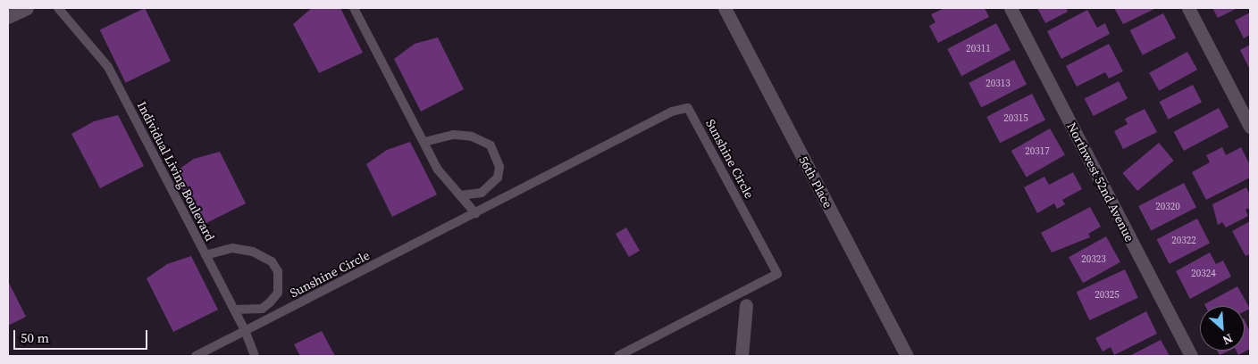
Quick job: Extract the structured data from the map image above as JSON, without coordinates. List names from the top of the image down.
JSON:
{
  "streets": {
    "street": ["56th Place", "Northwest 52nd Avenue"],
    "lane": ["Sunshine Circle", "Individual Living Boulevard"]
  },
  "crossings": [
    ["Sunshine Circle", "Individual Living Boulevard"]
  ],
  "house_numbers": [
    "20311",
    "20313",
    "20315",
    "20317",
    "20320",
    "20322",
    "20323",
    "20324",
    "20325"
  ],
  "scale_bar": "50 m",
  "north": "bottom right"
}
